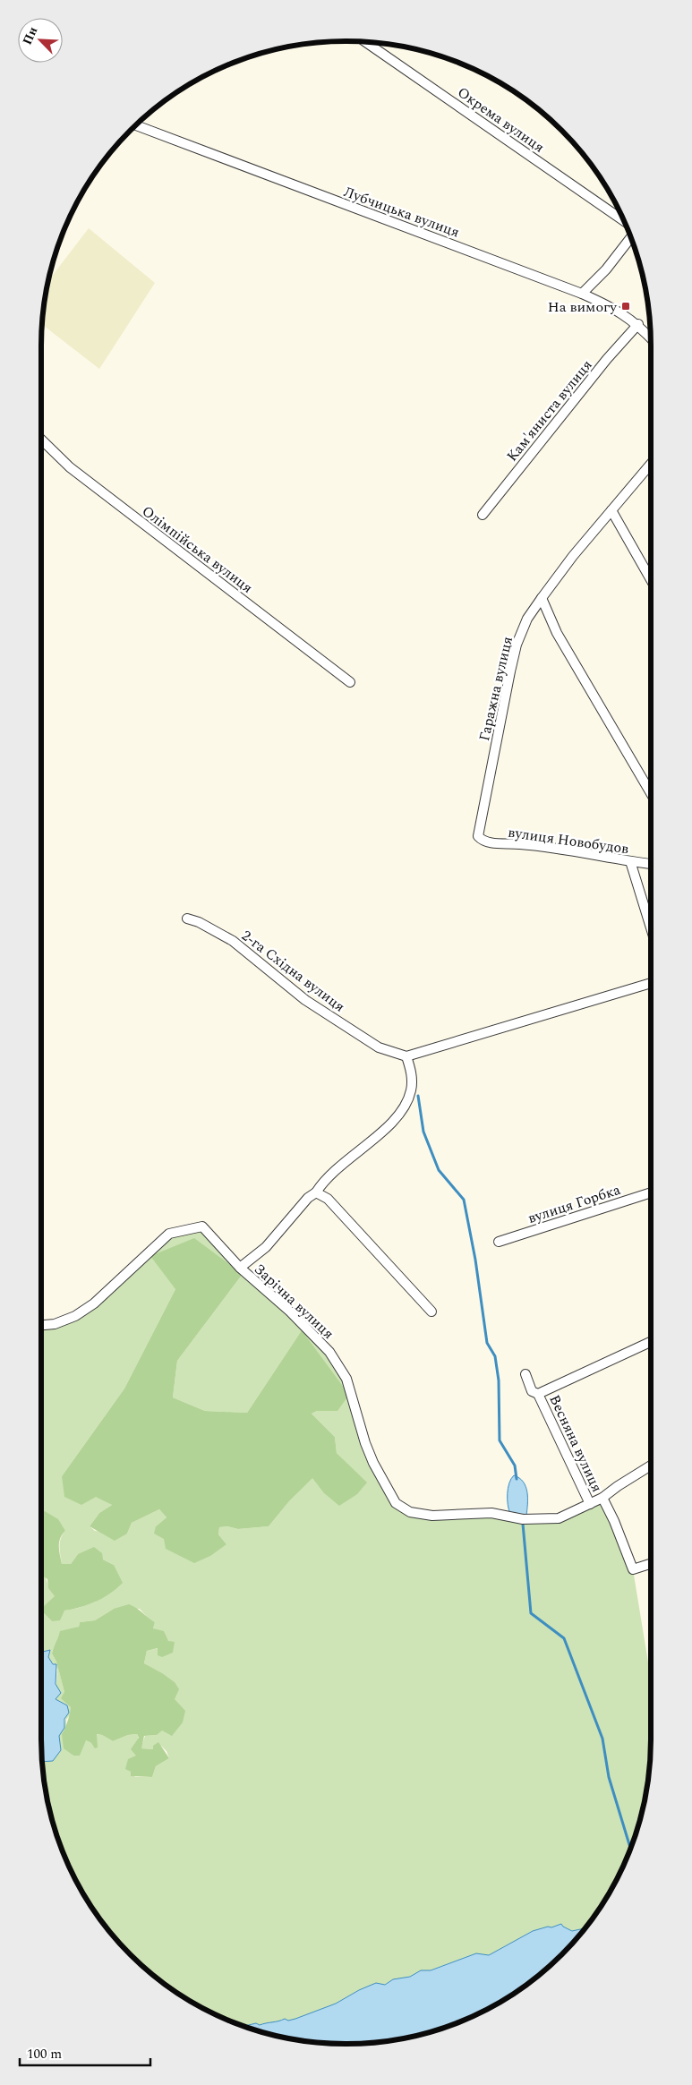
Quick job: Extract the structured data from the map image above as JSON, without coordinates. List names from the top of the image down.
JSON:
{
  "streets": {
    "street": [
      "Окрема вулиця",
      "Лубчицька вулиця",
      "Кам'яниста вулиця",
      "Олімпійська вулиця",
      "Гаражна вулиця",
      "вулиця Новобудов",
      "2-га Східна вулиця",
      "вулиця Горбка",
      "Зарічна вулиця",
      "Весняна вулиця"
    ]
  },
  "crossings": [
    ["Лубчицька вулиця", "Кам'яниста вулиця"],
    ["Гаражна вулиця", "вулиця Новобудов"],
    ["Зарічна вулиця", "Весняна вулиця"]
  ],
  "places": {
    "transit": ["На вимогу"]
  },
  "scale_bar": "100 m",
  "north": "top left"
}
